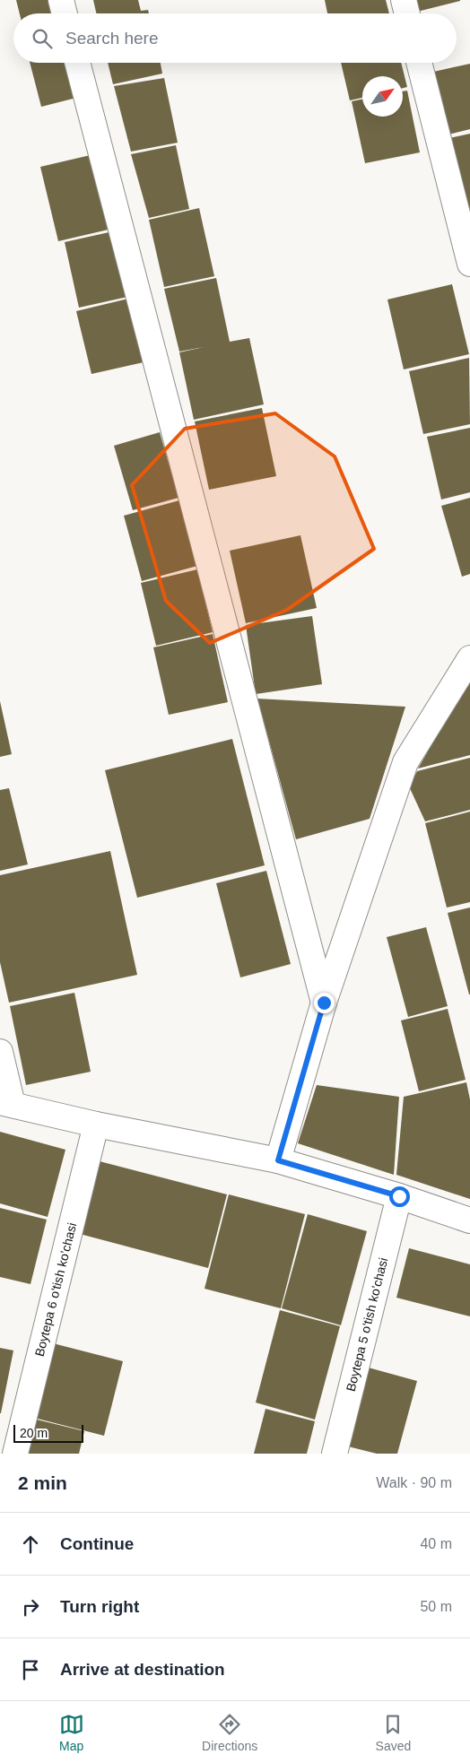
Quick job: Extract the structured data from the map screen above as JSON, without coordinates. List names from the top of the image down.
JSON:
{
  "streets": {
    "street": ["Boytepa 6 o'tish ko'chasi", "Boytepa 5 o'tish ko'chasi"]
  },
  "scale_bar": "20 m",
  "north": "top right",
  "page": {
    "search": "Search here",
    "scale": "20 m",
    "heading": ["2 min", "Walk · 90 m"],
    "list": [
      ["Continue", "40 m"],
      ["Turn right", "50 m"],
      "Arrive at destination"
    ],
    "nav": ["Map", "Directions", "Saved"]
  }
}
